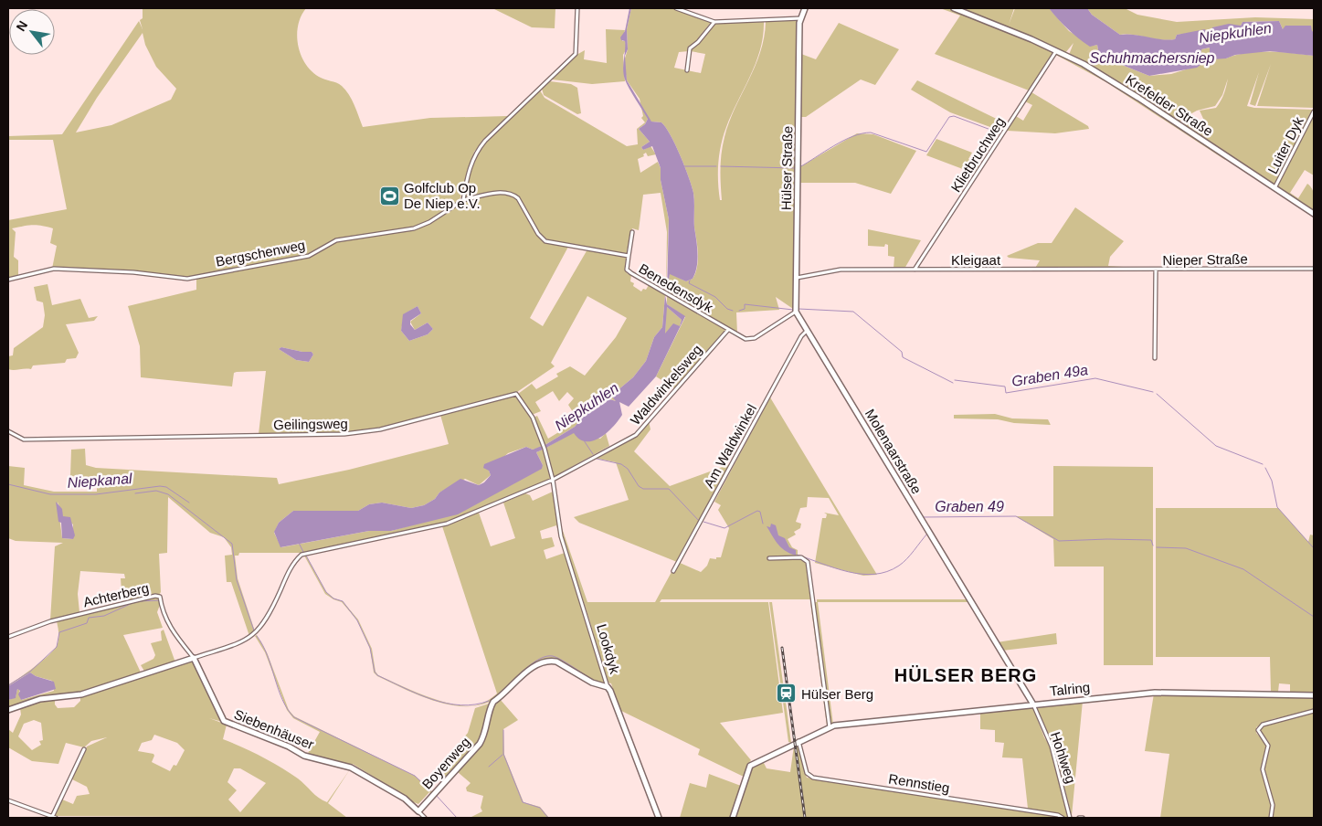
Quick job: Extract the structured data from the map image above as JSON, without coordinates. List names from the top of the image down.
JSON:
{
  "streets": {
    "street": [
      "Krefelder Straße",
      "Luiter Dyk",
      "Klietbruchweg",
      "Hülser Straße",
      "Bergschenweg",
      "Kleigaat",
      "Nieper Straße",
      "Benedensdyk",
      "Waldwinkelsweg",
      "Geilingsweg",
      "Am Waldwinkel",
      "Molenaarstraße",
      "Achterberg",
      "Lookdyk",
      "Talring",
      "Siebenhäuser",
      "Hohlweg",
      "Boyenweg",
      "Rennstieg"
    ]
  },
  "crossings": [
    ["Krefelder Straße", "Luiter Dyk"],
    ["Krefelder Straße", "Klietbruchweg"],
    ["Klietbruchweg", "Kleigaat"],
    ["Hülser Straße", "Kleigaat"],
    ["Bergschenweg", "Benedensdyk"],
    ["Kleigaat", "Nieper Straße"],
    ["Benedensdyk", "Waldwinkelsweg"],
    ["Waldwinkelsweg", "Geilingsweg"],
    ["Waldwinkelsweg", "Achterberg"],
    ["Waldwinkelsweg", "Lookdyk"],
    ["Waldwinkelsweg", "Siebenhäuser"],
    ["Geilingsweg", "Lookdyk"],
    ["Am Waldwinkel", "Molenaarstraße"],
    ["Molenaarstraße", "Talring"],
    ["Molenaarstraße", "Hohlweg"],
    ["Achterberg", "Siebenhäuser"],
    ["Lookdyk", "Boyenweg"],
    ["Talring", "Hohlweg"],
    ["Talring", "Rennstieg"],
    ["Siebenhäuser", "Boyenweg"]
  ],
  "districts": ["HÜLSER BERG"],
  "water": [
    "Niepkuhlen",
    "Schuhmachersniep",
    "Graben 49a",
    "Niepkanal",
    "Graben 49"
  ],
  "places": {
    "sports": ["Golfclub Op De Niep e.V."],
    "station": ["Hülser Berg"]
  },
  "north": "top left"
}
